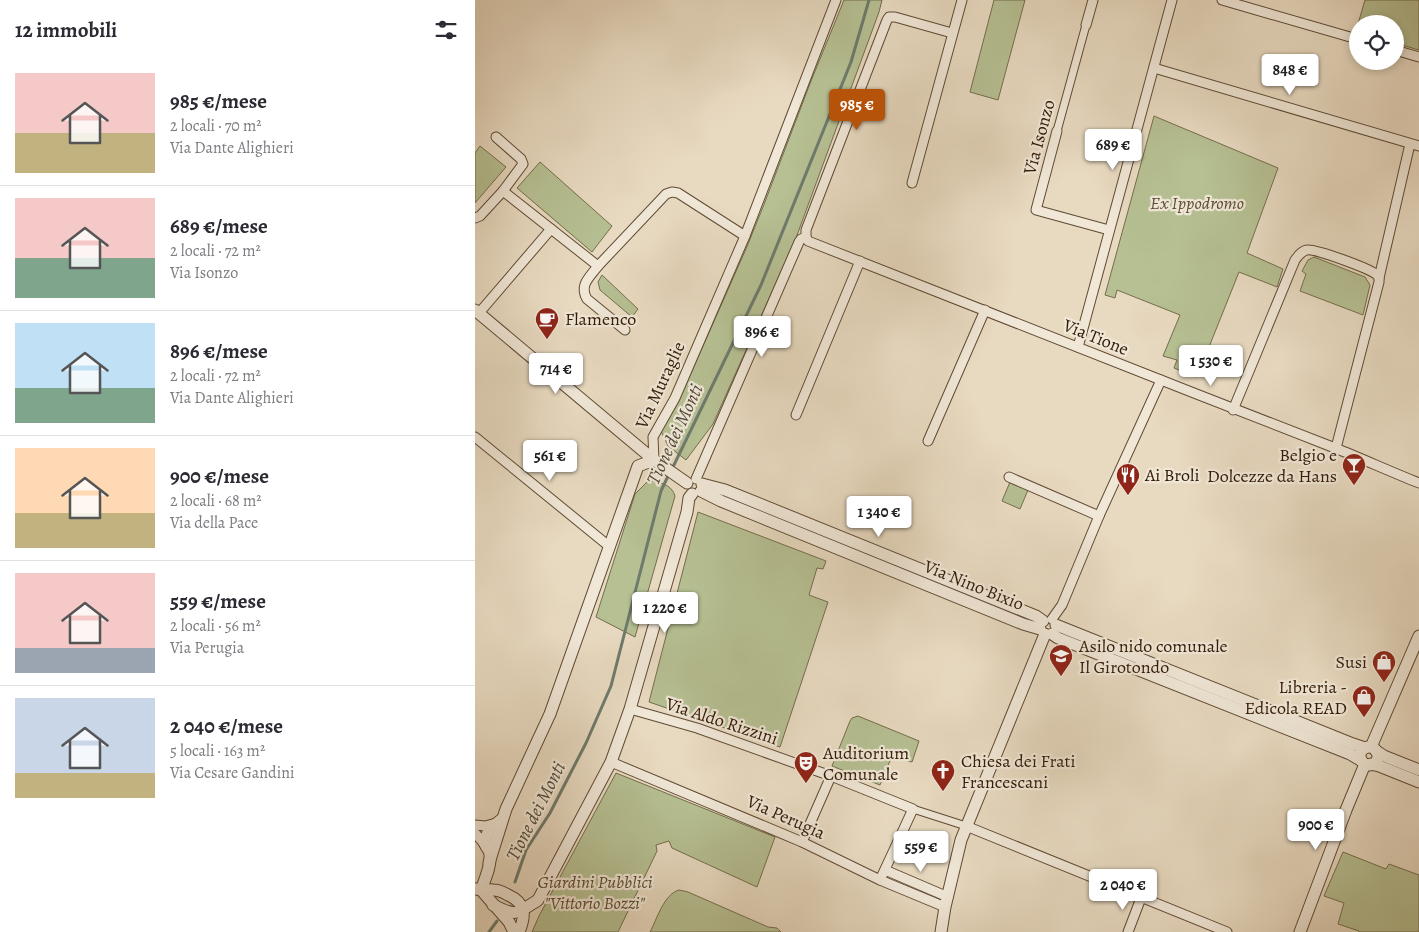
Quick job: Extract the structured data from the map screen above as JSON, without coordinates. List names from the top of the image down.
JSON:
{
  "streets": {
    "street": [
      "Via Isonzo",
      "Via Tione",
      "Via Muraglie",
      "Via Nino Bixio",
      "Via Aldo Rizzini",
      "Via Perugia"
    ]
  },
  "crossings": [
    ["Via Muraglie", "Via Nino Bixio"]
  ],
  "water": ["Tione dei Monti"],
  "parks": ["Ex Ippodromo", "Giardini Pubblici \"Vittorio Bozzi\""],
  "places": {
    "cafe": ["Flamenco"],
    "bar": ["Belgio e Dolcezze da Hans"],
    "restaurant": ["Ai Broli"],
    "school or university": ["Asilo nido comunale Il Girotondo"],
    "shop": ["Susi", "Libreria - Edicola READ"],
    "theatre": ["Auditorium Comunale"],
    "church": ["Chiesa dei Frati Francescani"]
  },
  "page": {
    "heading": "12 immobili",
    "price": [
      "848 €",
      "985 €",
      "689 €",
      "896 €",
      "1 530 €",
      "714 €",
      "561 €",
      "1 340 €",
      "1 220 €",
      "900 €",
      "559 €",
      "2 040 €"
    ],
    "list": [
      {
        "name": "985 €/mese",
        "note": "2 locali · 70 m² · Via Dante Alighieri"
      },
      {
        "name": "689 €/mese",
        "note": "2 locali · 72 m² · Via Isonzo"
      },
      {
        "name": "896 €/mese",
        "note": "2 locali · 72 m² · Via Dante Alighieri"
      },
      {
        "name": "900 €/mese",
        "note": "2 locali · 68 m² · Via della Pace"
      },
      {
        "name": "559 €/mese",
        "note": "2 locali · 56 m² · Via Perugia"
      },
      {
        "name": "2 040 €/mese",
        "note": "5 locali · 163 m² · Via Cesare Gandini"
      }
    ]
  }
}
